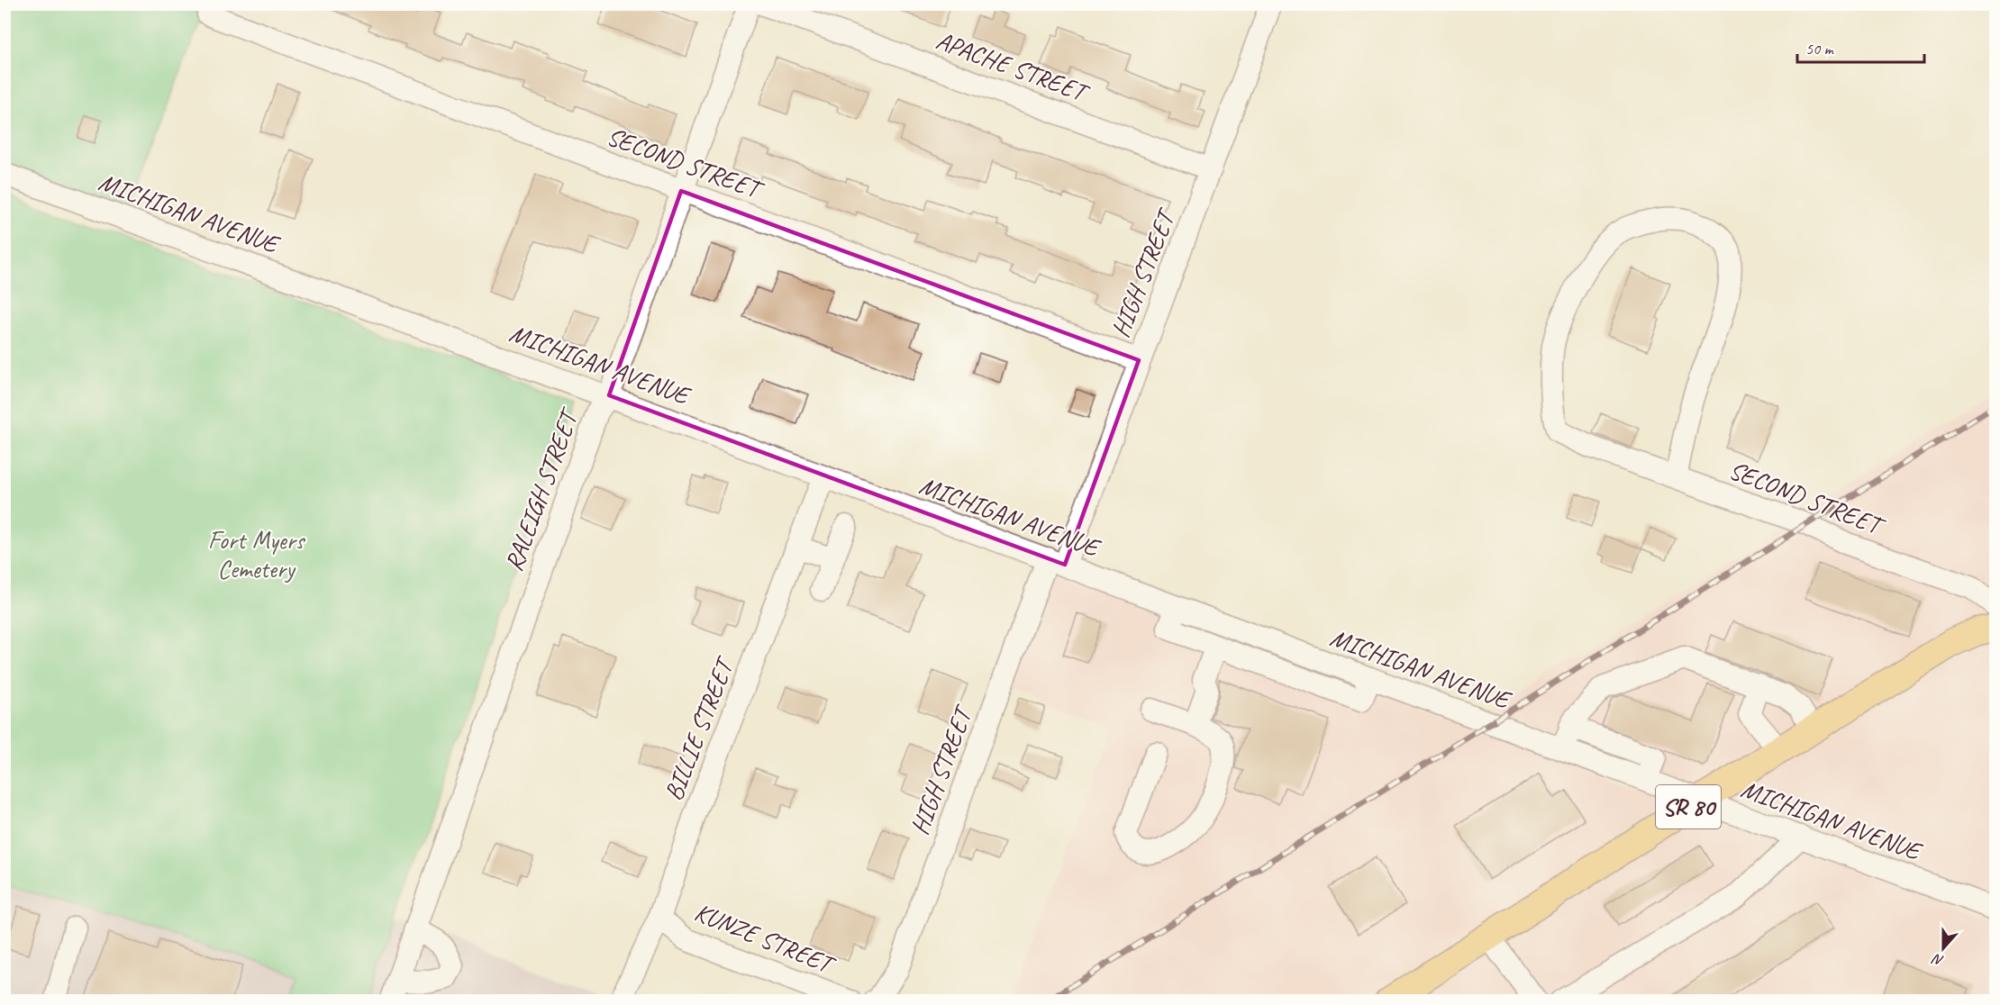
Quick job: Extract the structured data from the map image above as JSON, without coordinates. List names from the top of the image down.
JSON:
{
  "streets": {
    "main road": ["SR 80"],
    "street": [
      "APACHE STREET",
      "SECOND STREET",
      "MICHIGAN AVENUE",
      "HIGH STREET",
      "RALEIGH STREET",
      "BILLIE STREET",
      "KUNZE STREET"
    ]
  },
  "crossings": [
    ["APACHE STREET", "HIGH STREET"],
    ["SECOND STREET", "HIGH STREET"],
    ["SECOND STREET", "RALEIGH STREET"],
    ["MICHIGAN AVENUE", "HIGH STREET"],
    ["MICHIGAN AVENUE", "RALEIGH STREET"],
    ["MICHIGAN AVENUE", "BILLIE STREET"],
    ["MICHIGAN AVENUE", "SR 80"],
    ["BILLIE STREET", "KUNZE STREET"]
  ],
  "parks": ["Fort Myers Cemetery"],
  "scale_bar": "50 m",
  "north": "bottom"
}
